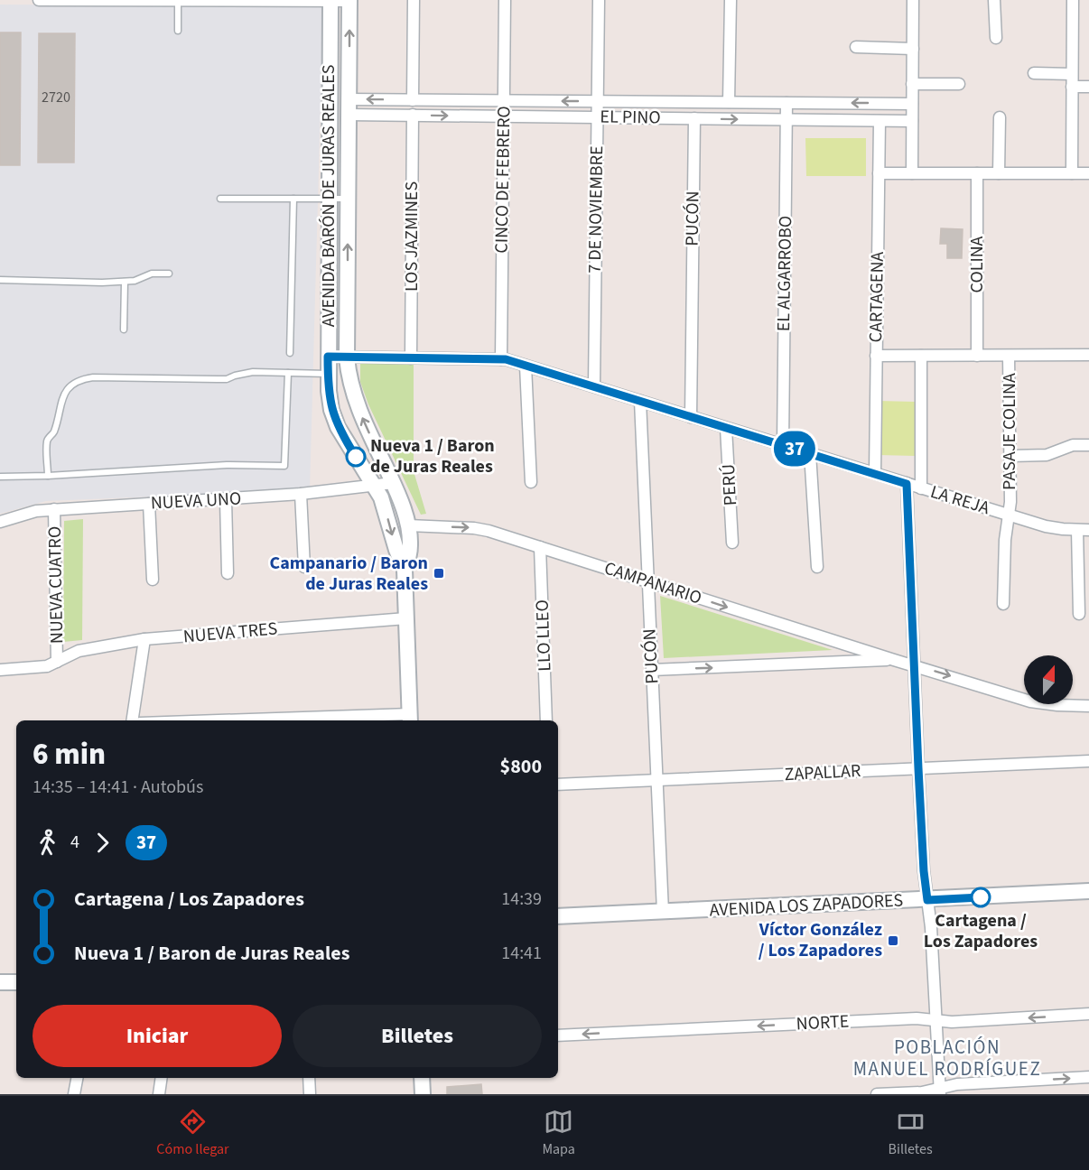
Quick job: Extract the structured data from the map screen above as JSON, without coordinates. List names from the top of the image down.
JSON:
{
  "streets": {
    "street": [
      "EL PINO",
      "CINCO DE FEBRERO",
      "AVENIDA BARÓN DE JURAS REALES",
      "7 DE NOVIEMBRE",
      "PUCÓN",
      "LOS JAZMINES",
      "COLINA",
      "EL ALGARROBO",
      "CARTAGENA",
      "PASAJE COLINA",
      "PERÚ",
      "LA REJA",
      "NUEVA UNO",
      "CAMPANARIO",
      "NUEVA CUATRO",
      "NUEVA TRES",
      "LLO LLEO",
      "ZAPALLAR",
      "AVENIDA LOS ZAPADORES",
      "NORTE"
    ]
  },
  "crossings": [
    ["EL PINO", "CINCO DE FEBRERO"],
    ["EL PINO", "AVENIDA BARÓN DE JURAS REALES"],
    ["EL PINO", "7 DE NOVIEMBRE"],
    ["EL PINO", "PUCÓN"],
    ["EL PINO", "LOS JAZMINES"],
    ["EL PINO", "EL ALGARROBO"],
    ["EL PINO", "CARTAGENA"],
    ["CINCO DE FEBRERO", "LA REJA"],
    ["AVENIDA BARÓN DE JURAS REALES", "LA REJA"],
    ["AVENIDA BARÓN DE JURAS REALES", "NUEVA UNO"],
    ["AVENIDA BARÓN DE JURAS REALES", "CAMPANARIO"],
    ["AVENIDA BARÓN DE JURAS REALES", "NUEVA TRES"],
    ["7 DE NOVIEMBRE", "LA REJA"],
    ["PUCÓN", "LA REJA"],
    ["PUCÓN", "CAMPANARIO"],
    ["PUCÓN", "ZAPALLAR"],
    ["PUCÓN", "AVENIDA LOS ZAPADORES"],
    ["LOS JAZMINES", "LA REJA"],
    ["EL ALGARROBO", "LA REJA"],
    ["CARTAGENA", "LA REJA"],
    ["PASAJE COLINA", "LA REJA"],
    ["PERÚ", "LA REJA"],
    ["NUEVA UNO", "NUEVA CUATRO"],
    ["CAMPANARIO", "LLO LLEO"],
    ["NUEVA CUATRO", "NUEVA TRES"]
  ],
  "one_way": ["CAMPANARIO"],
  "districts": ["POBLACIÓN MANUEL RODRÍGUEZ"],
  "places": {
    "other": ["Nueva 1 / Baron de Juras Reales", "Cartagena / Los Zapadores"],
    "transit": ["Campanario / Baron de Juras Reales", "Víctor González / Los Zapadores"]
  },
  "lines": ["bus line 37"],
  "house_numbers": ["2720"],
  "north": "top",
  "page": {
    "on_map": "37",
    "heading": ["6 min", "14:35 – 14:41 · Autobús", "$800"],
    "legs": ["4", "37"],
    "list": [
      {
        "name": "Cartagena / Los Zapadores",
        "value": "14:39"
      },
      {
        "name": "Nueva 1 / Baron de Juras Reales",
        "value": "14:41"
      }
    ],
    "buttons": ["Iniciar", "Billetes"],
    "tabs": ["Cómo llegar", "Mapa", "Billetes"]
  }
}
